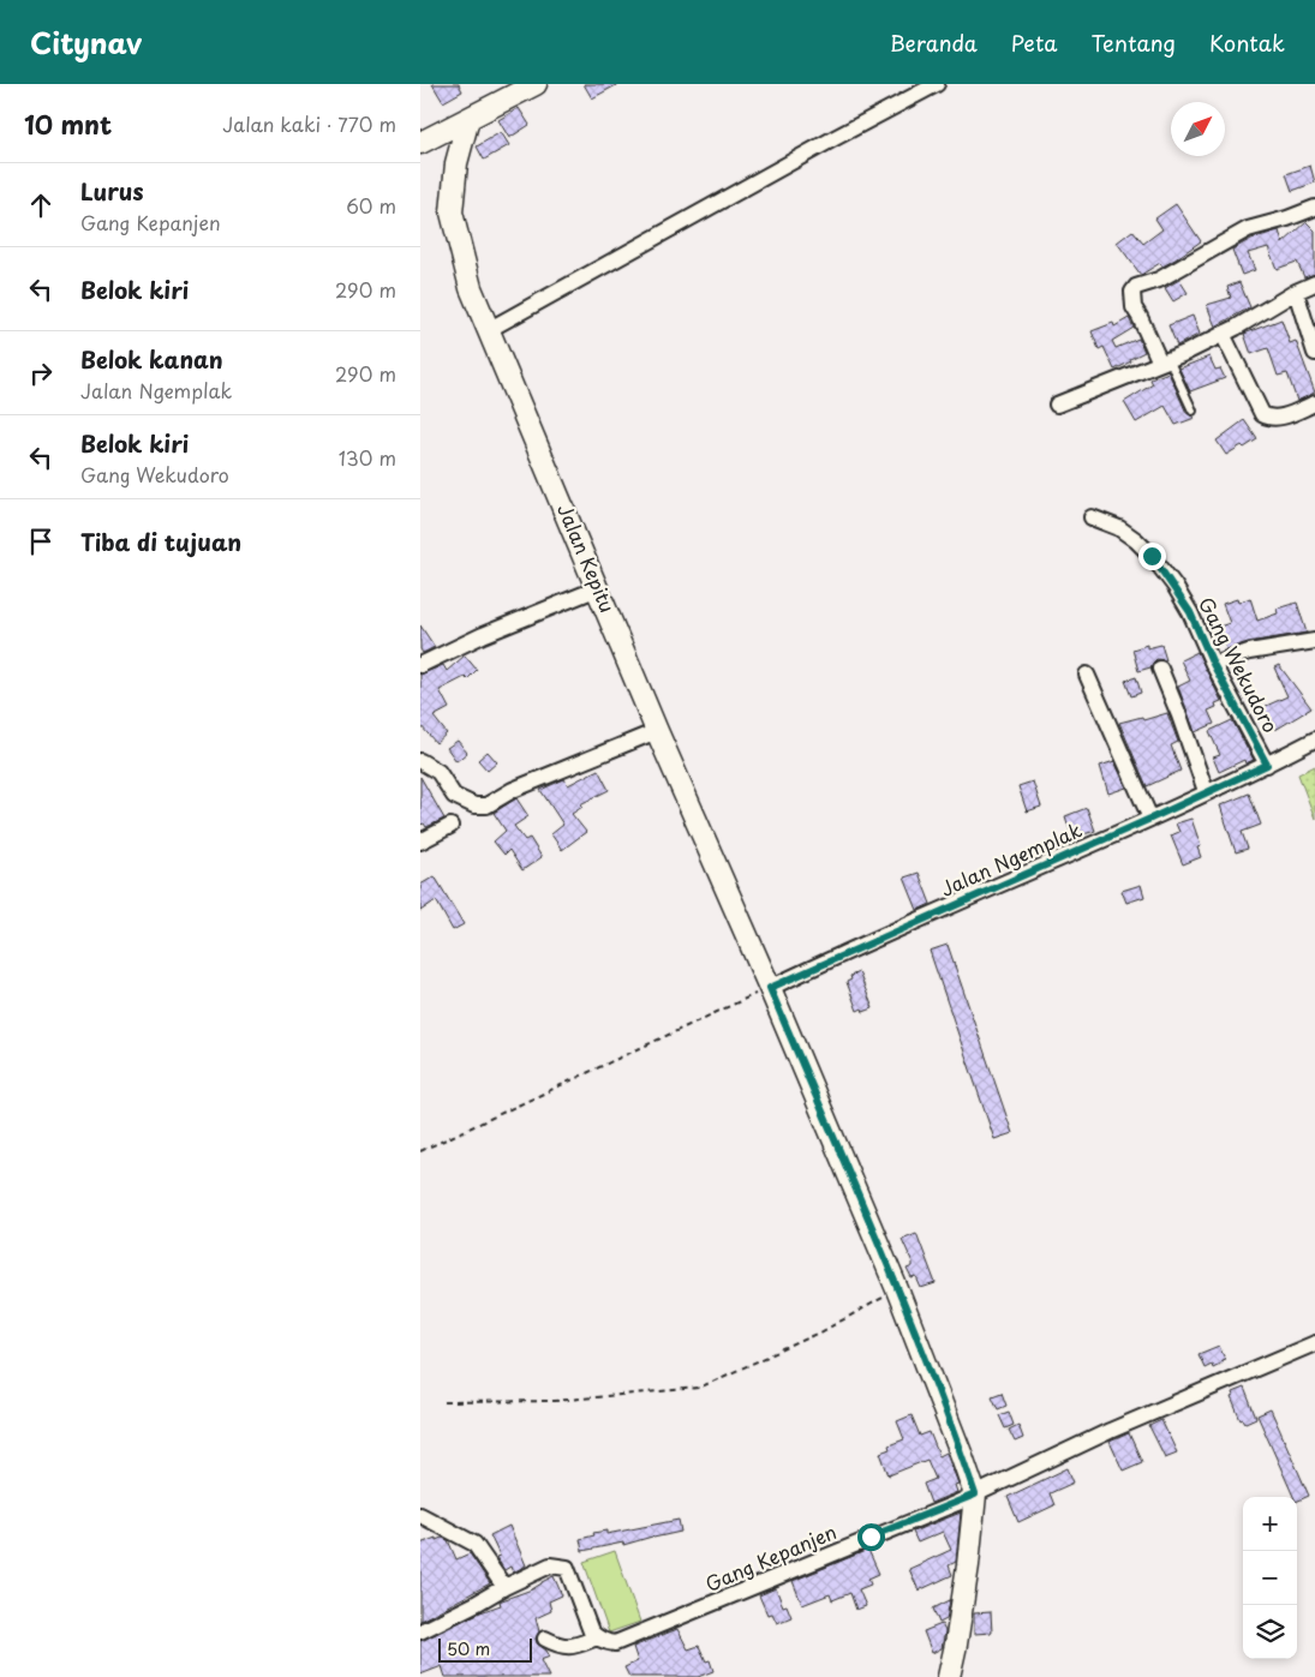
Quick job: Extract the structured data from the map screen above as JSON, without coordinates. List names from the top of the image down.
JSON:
{
  "streets": {
    "street": [
      "Jalan Kepitu",
      "Gang Wekudoro",
      "Jalan Ngemplak",
      "Gang Kepanjen"
    ]
  },
  "crossings": [
    ["Jalan Kepitu", "Jalan Ngemplak"],
    ["Jalan Kepitu", "Gang Kepanjen"],
    ["Gang Wekudoro", "Jalan Ngemplak"]
  ],
  "scale_bar": "50 m",
  "north": "top right",
  "page": {
    "header": "Citynav",
    "nav": [
      "Beranda",
      "Peta",
      "Tentang",
      "Kontak"
    ],
    "heading": ["10 mnt", "Jalan kaki · 770 m"],
    "list": [
      ["Lurus", "Gang Kepanjen", "60 m"],
      ["Belok kiri", "290 m"],
      ["Belok kanan", "Jalan Ngemplak", "290 m"],
      ["Belok kiri", "Gang Wekudoro", "130 m"],
      "Tiba di tujuan"
    ],
    "map_buttons": ["+", "−"],
    "scale": "50 m"
  }
}
